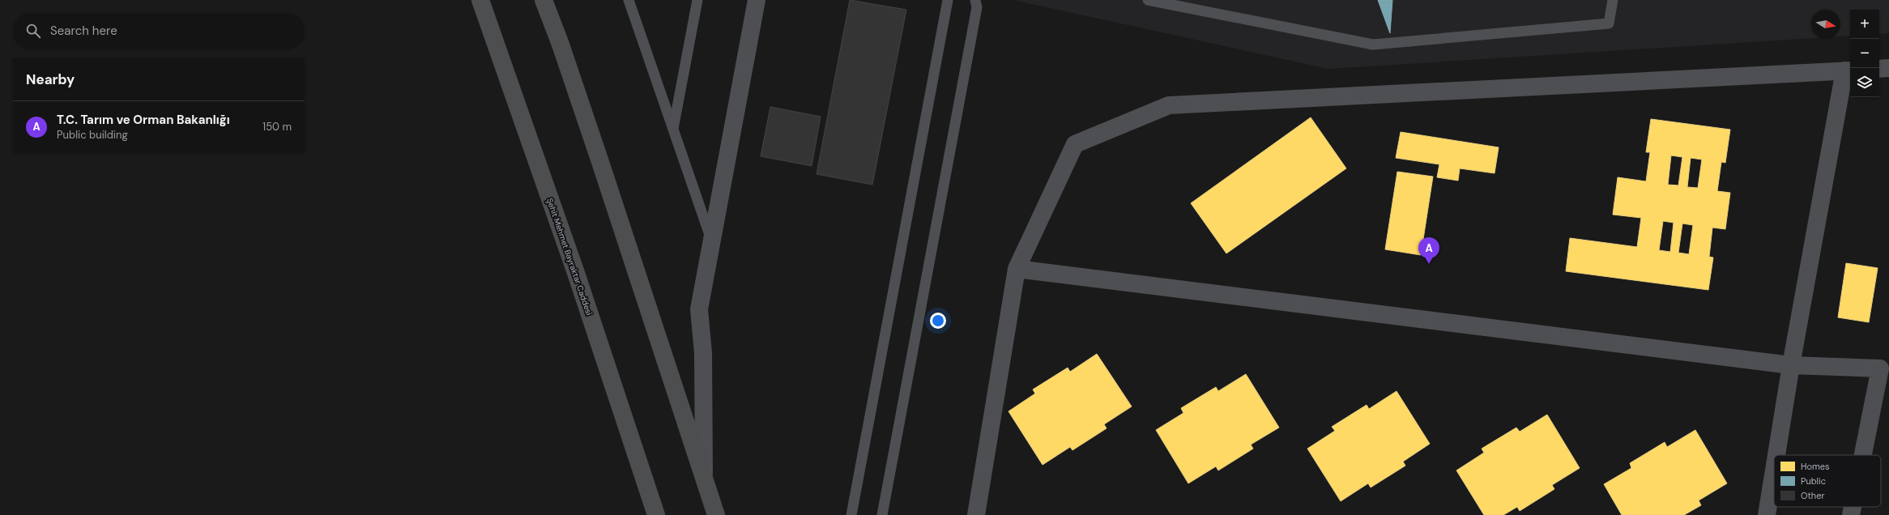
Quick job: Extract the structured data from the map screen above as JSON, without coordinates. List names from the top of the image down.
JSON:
{
  "streets": {
    "main road": ["Şehit Mehmet Bayraktar Caddesi"]
  },
  "legend": ["Homes", "Public", "Other"],
  "north": "right",
  "page": {
    "map_buttons": ["+", "−"],
    "search": "Search here",
    "heading": "Nearby",
    "list": [
      {
        "mark": "A",
        "name": "T.C. Tarım ve Orman Bakanlığı",
        "note": "Public building",
        "value": "150 m"
      }
    ],
    "pins": "A"
  }
}
